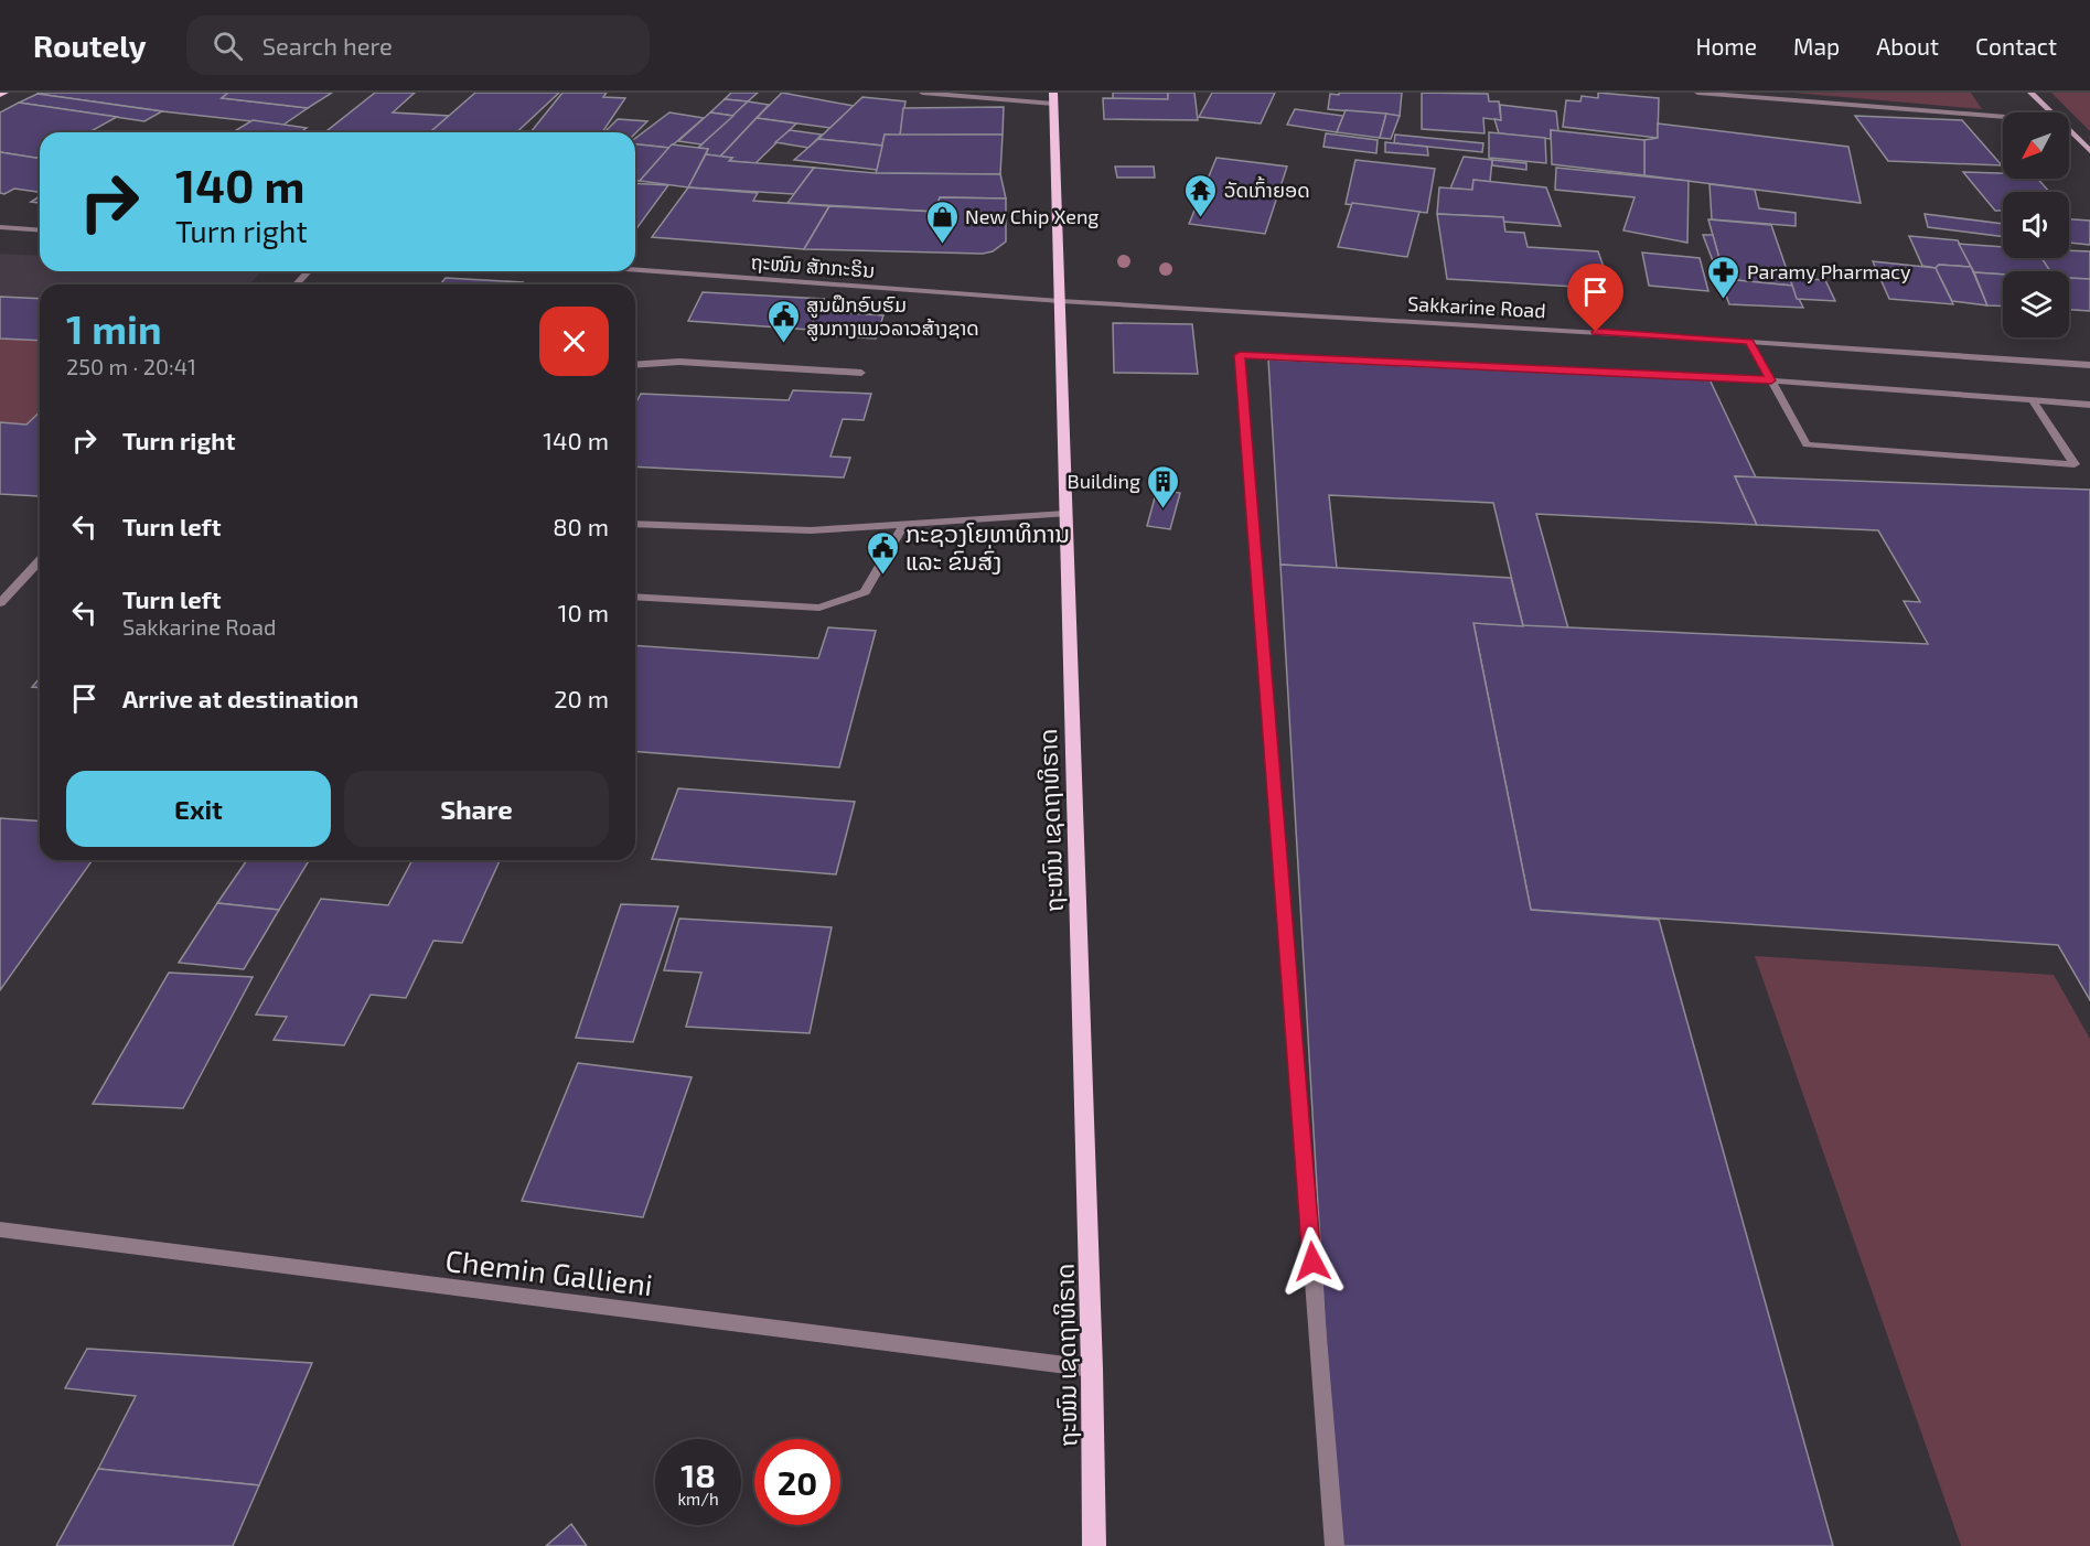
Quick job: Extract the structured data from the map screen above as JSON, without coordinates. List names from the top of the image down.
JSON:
{
  "streets": {
    "main road": ["ຖະໜົນ ເຊດຖາທິຣາດ"],
    "street": ["ຖະໜົນ ສັກກະຣິນ", "Sakkarine Road", "Chemin Gallieni"]
  },
  "crossings": [
    ["ຖະໜົນ ສັກກະຣິນ", "Sakkarine Road"],
    ["ຖະໜົນ ສັກກະຣິນ", "ຖະໜົນ ເຊດຖາທິຣາດ"],
    ["Sakkarine Road", "ຖະໜົນ ເຊດຖາທິຣາດ"],
    ["ຖະໜົນ ເຊດຖາທິຣາດ", "Chemin Gallieni"]
  ],
  "places": {
    "temple": ["ວັດເກົ້າຍອດ"],
    "shop": ["New Chip Xeng"],
    "pharmacy": ["Paramy Pharmacy"],
    "public building": ["ສູນຝຶກອົບຮົມ ສູນກາງແນວລາວສ້າງຊາດ", "ກະຊວງໂຍທາທິການ ແລະ ຂົນສົ່ງ"],
    "building": ["Building"]
  },
  "north": "bottom left",
  "page": {
    "header": "Routely",
    "search": "Search here",
    "nav": [
      "Home",
      "Map",
      "About",
      "Contact"
    ],
    "turn": ["140 m", "Turn right"],
    "heading": ["1 min", "250 m · 20:41"],
    "list": [
      {
        "name": "Turn right",
        "value": "140 m"
      },
      {
        "name": "Turn left",
        "value": "80 m"
      },
      {
        "name": "Turn left",
        "note": "Sakkarine Road",
        "value": "10 m"
      },
      {
        "name": "Arrive at destination",
        "value": "20 m"
      }
    ],
    "buttons": ["Exit", "Share"],
    "speed": "18 km/h",
    "limit": "20"
  }
}
